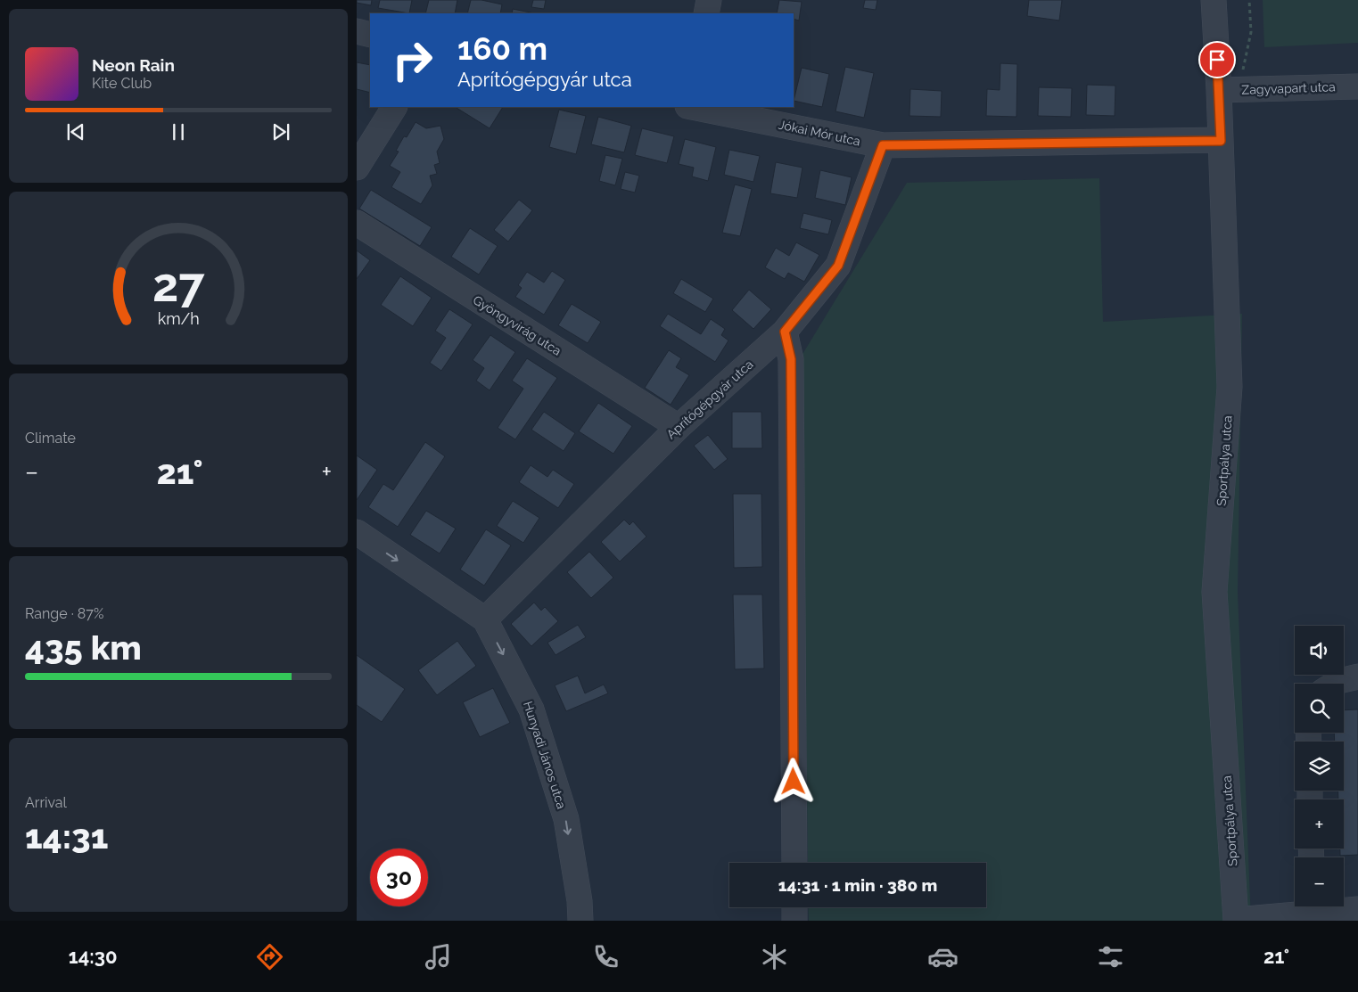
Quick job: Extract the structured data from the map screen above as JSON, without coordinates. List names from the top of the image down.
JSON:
{
  "streets": {
    "street": [
      "Zagyvapart utca",
      "Jókai Mór utca",
      "Gyöngyvirág utca",
      "Aprítógépgyár utca",
      "Sportpálya utca",
      "Hunyadi János utca"
    ]
  },
  "crossings": [
    ["Zagyvapart utca", "Sportpálya utca"],
    ["Jókai Mór utca", "Aprítógépgyár utca"],
    ["Jókai Mór utca", "Sportpálya utca"],
    ["Gyöngyvirág utca", "Aprítógépgyár utca"],
    ["Aprítógépgyár utca", "Hunyadi János utca"]
  ],
  "one_way": ["Hunyadi János utca"],
  "page": {
    "turn": ["160 m", "Aprítógépgyár utca"],
    "song": ["Neon Rain", "Kite Club"],
    "tile": [
      "Climate",
      ["Range · 87%", "435 km"],
      ["Arrival", "14:31"]
    ],
    "heat": ["−", "21°", "+"],
    "map_buttons": ["+", "−"],
    "limit": "30",
    "trip": "14:31 · 1 min · 380 m",
    "tabs": ["14:30", "21°"],
    "gauge": ["27", "km/h"]
  }
}
